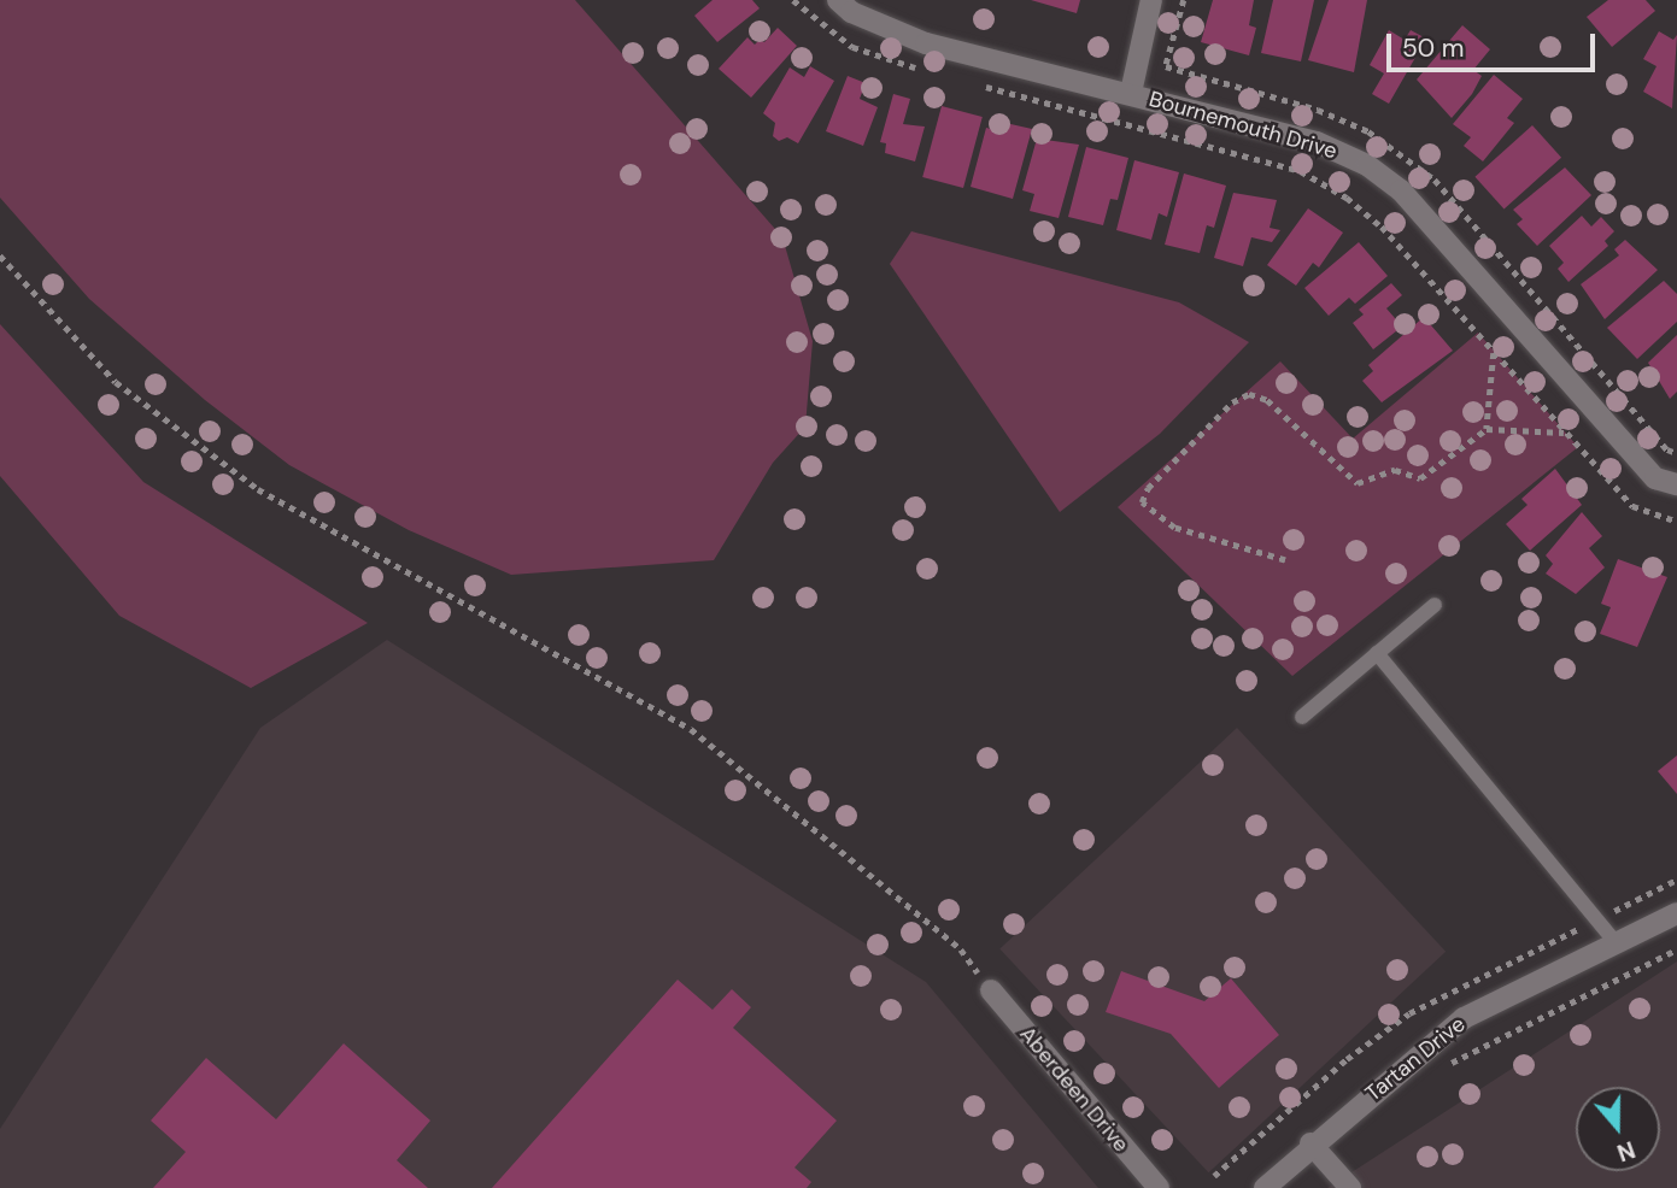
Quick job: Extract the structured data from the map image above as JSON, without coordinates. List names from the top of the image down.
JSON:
{
  "streets": {
    "street": ["Bournemouth Drive", "Tartan Drive", "Aberdeen Drive"]
  },
  "scale_bar": "50 m",
  "north": "bottom"
}
